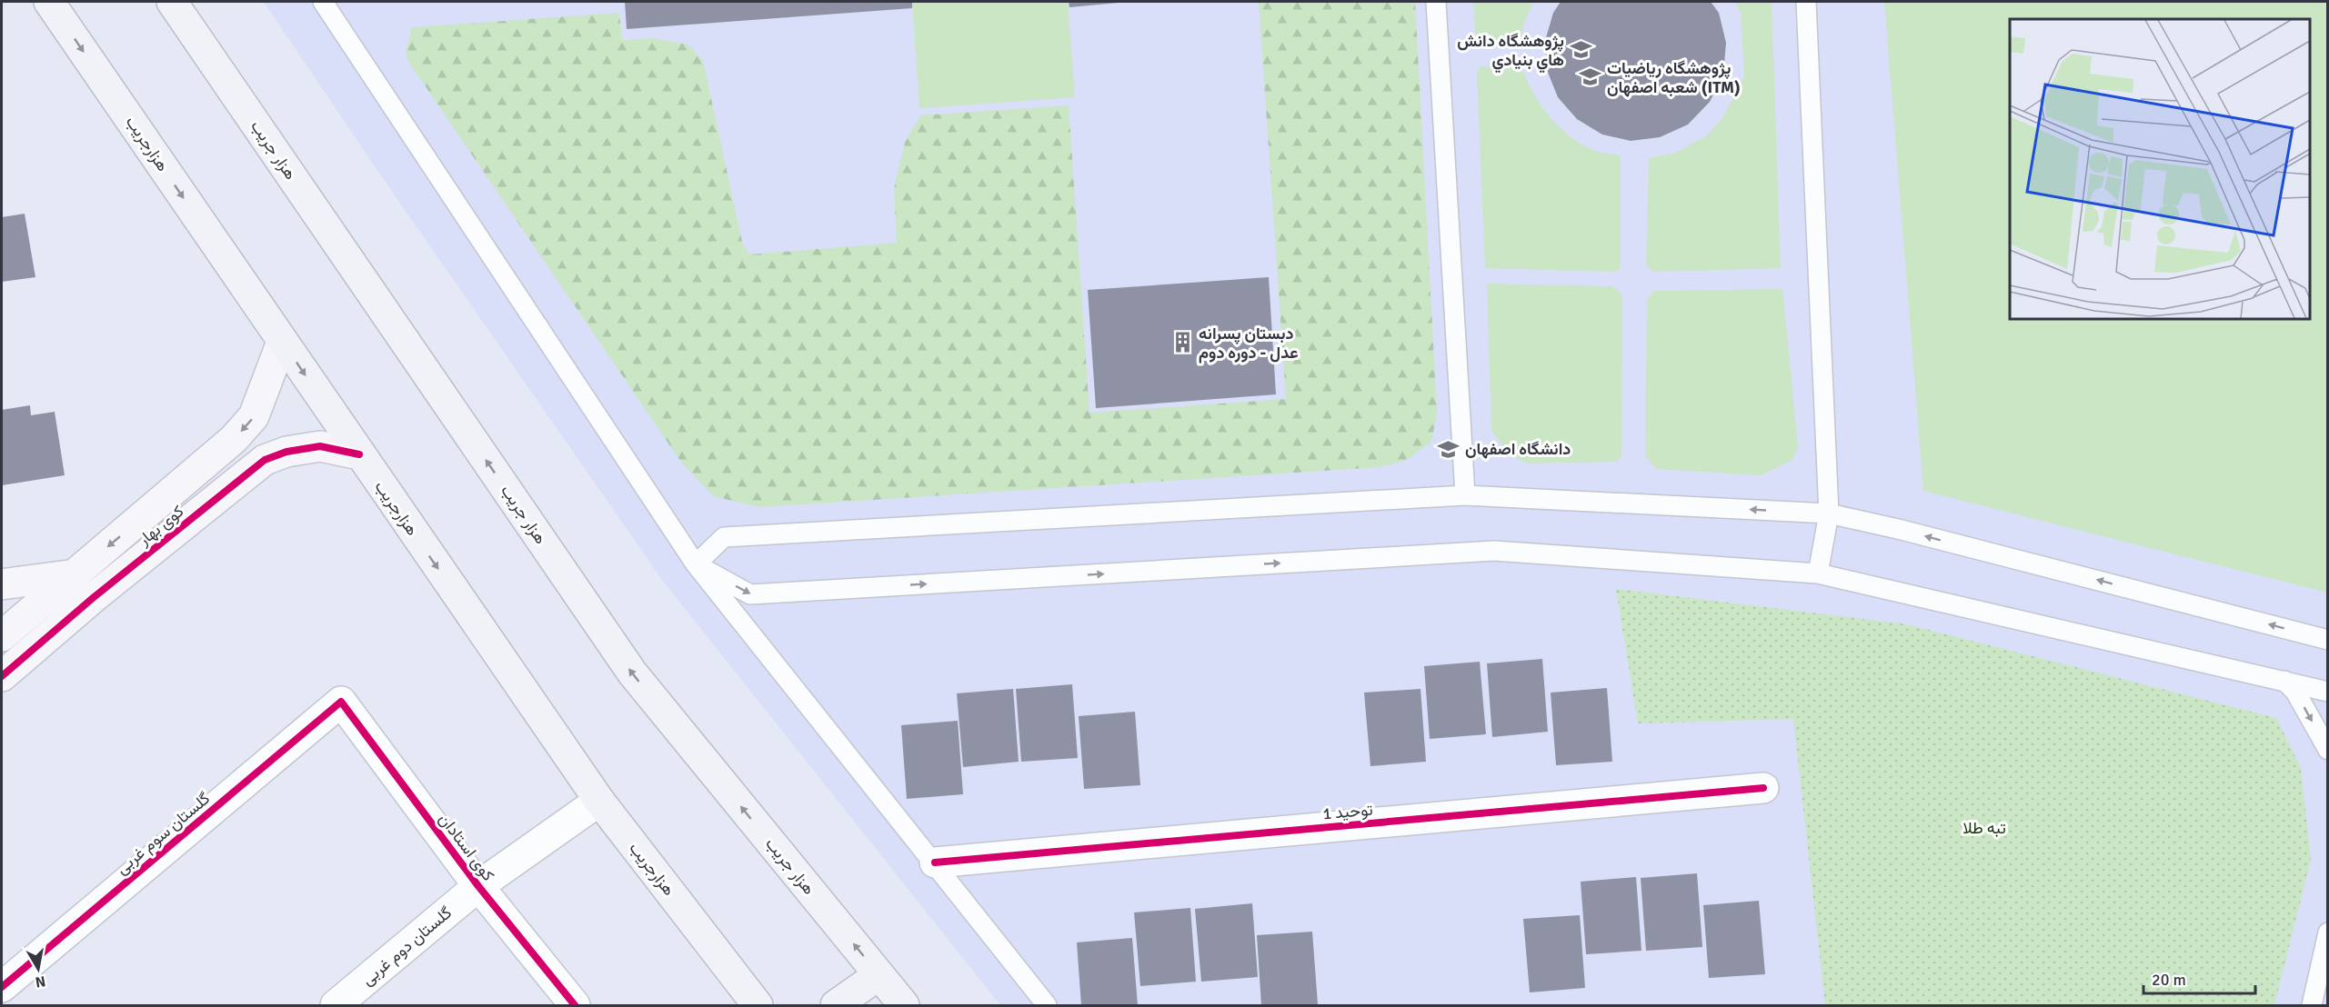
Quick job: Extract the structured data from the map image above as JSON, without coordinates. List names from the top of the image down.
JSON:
{
  "streets": {
    "main road": ["هزارجریب", "هزار جریب"],
    "street": [
      "کوی بهار",
      "توحید 1",
      "گلستان سوم غربی",
      "کوی استادان",
      "گلستان دوم غربی"
    ]
  },
  "crossings": [
    ["هزارجریب", "کوی بهار"],
    ["هزارجریب", "کوی استادان"],
    ["گلستان سوم غربی", "کوی استادان"],
    ["کوی استادان", "گلستان دوم غربی"]
  ],
  "one_way": ["هزارجریب", "هزار جریب", "کوی بهار"],
  "parks": ["تبه طلا"],
  "places": {
    "school or university": ["پژوهشگاه دانش هاي بنيادي", "پژوهشگاه رياضيات شعبه اصفهان (ITM)", "دانشگاه اصفهان"],
    "building": ["دبستان پسرانه عدل - دوره دوم"]
  },
  "scale_bar": "20 m",
  "north": "bottom"
}
